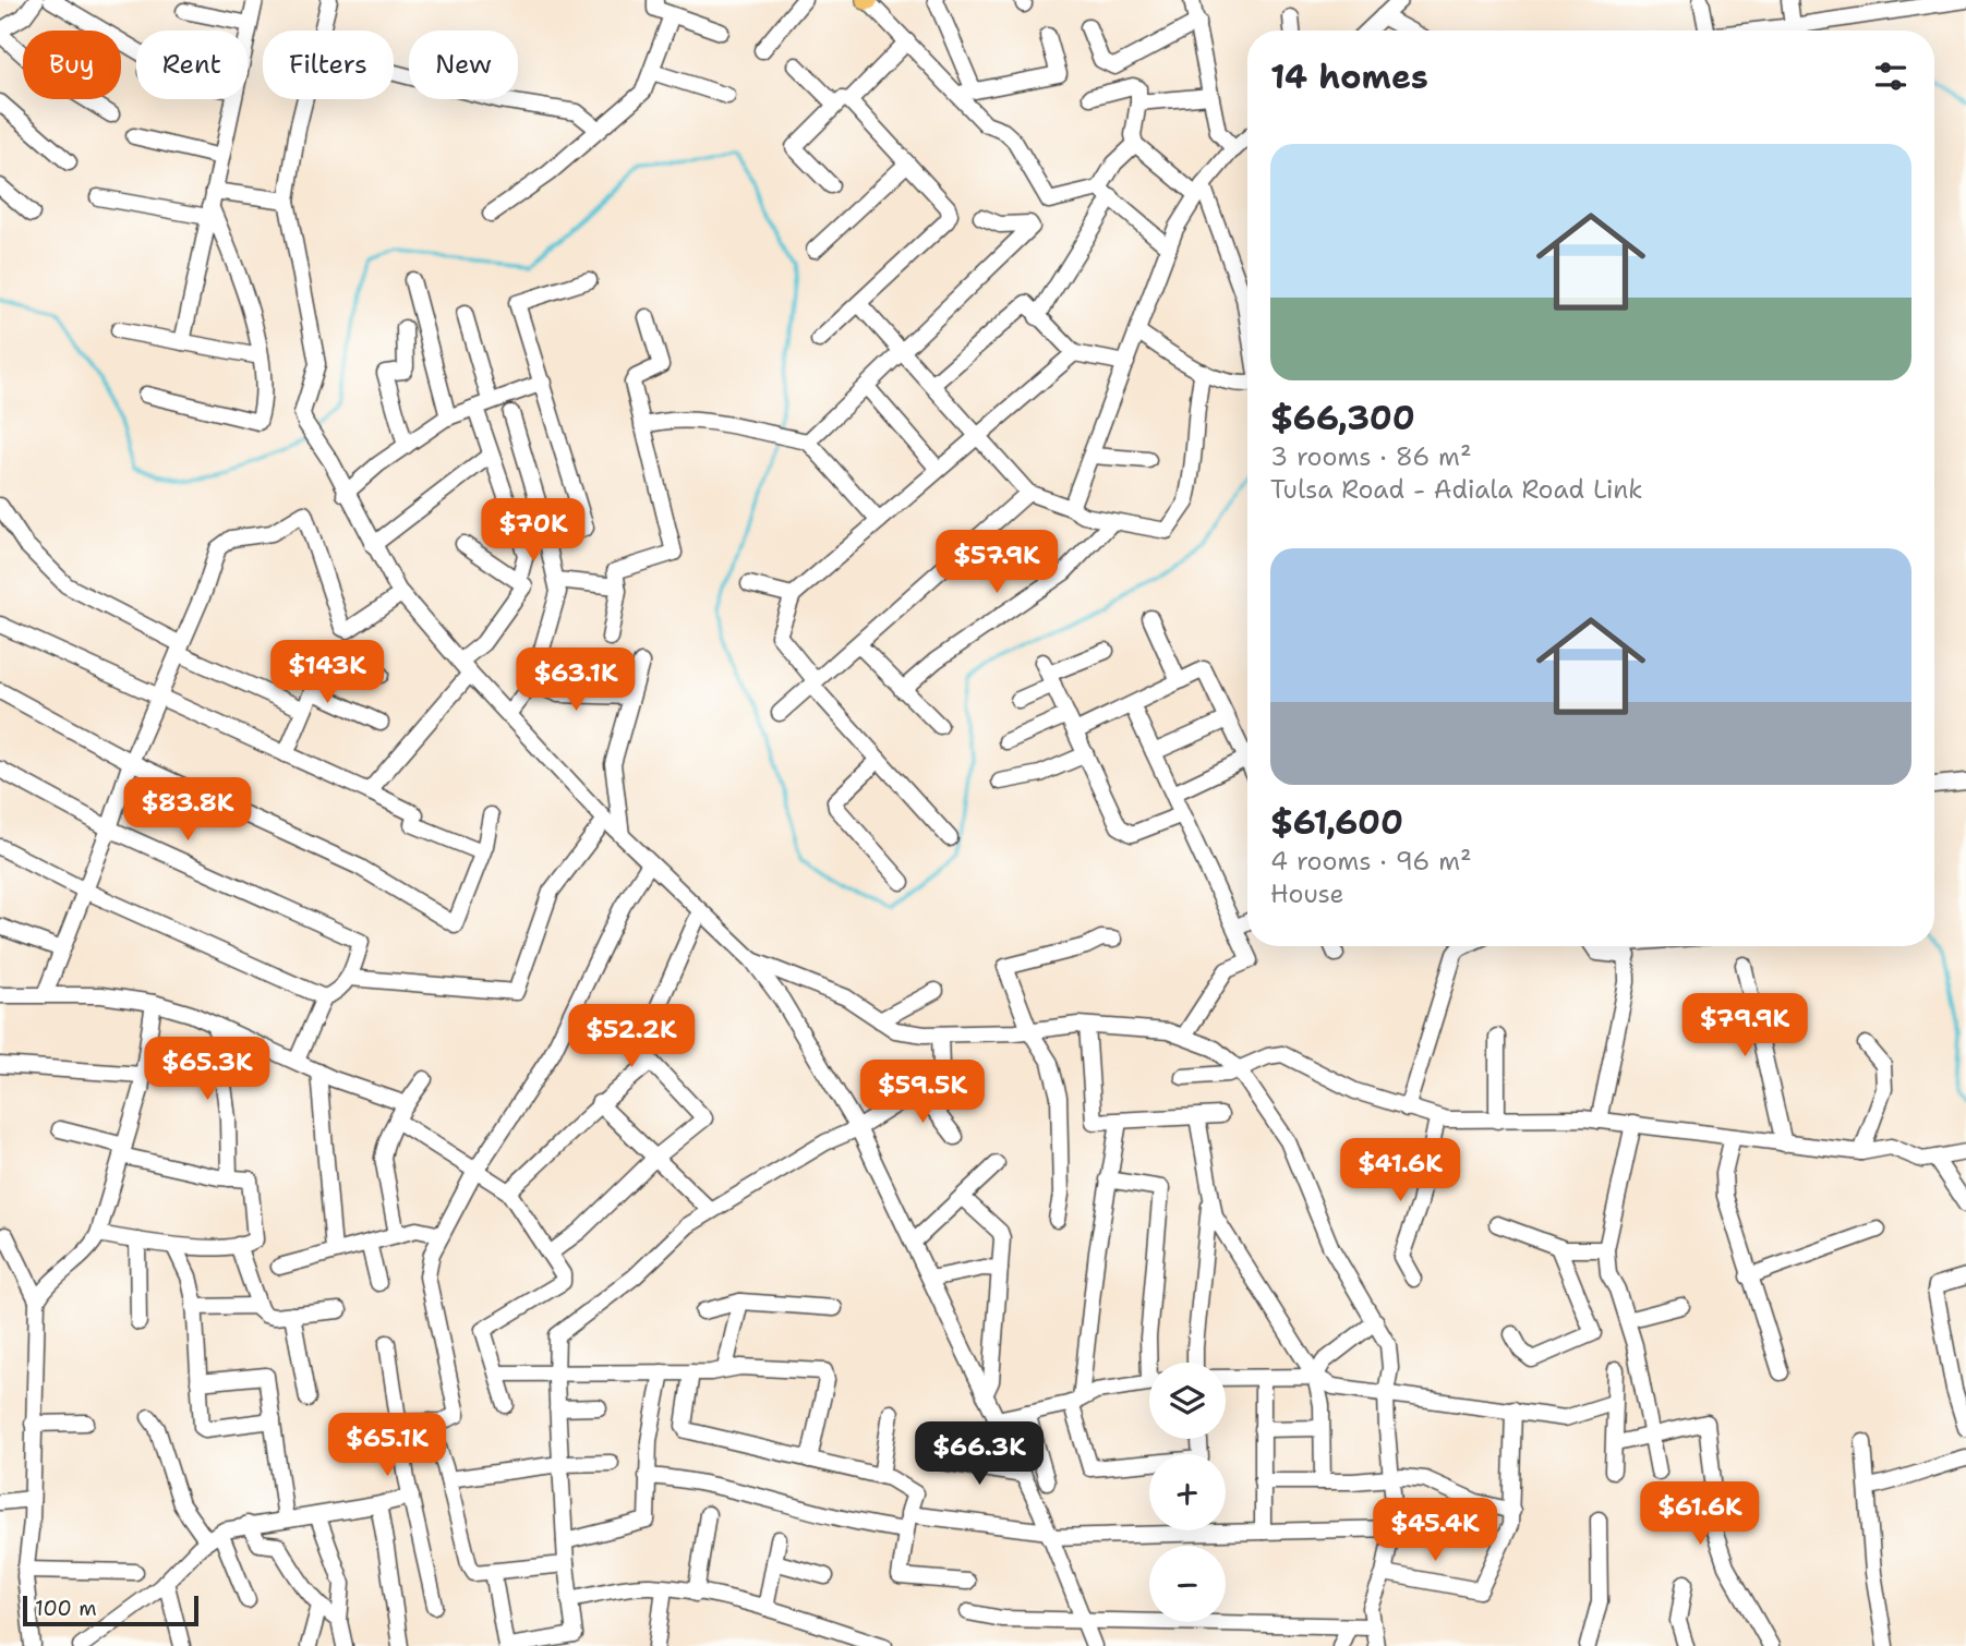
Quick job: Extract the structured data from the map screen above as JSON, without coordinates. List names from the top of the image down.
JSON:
{
  "scale_bar": "100 m",
  "page": {
    "chip": [
      "Buy",
      "Rent",
      "Filters",
      "New"
    ],
    "heading": "14 homes",
    "list": [
      {
        "name": "$66,300",
        "note": "3 rooms · 86 m² · Tulsa Road - Adiala Road Link"
      },
      {
        "name": "$61,600",
        "note": "4 rooms · 96 m² · House"
      }
    ],
    "price": [
      "$70K",
      "$57.9K",
      "$143K",
      "$63.1K",
      "$83.8K",
      "$79.9K",
      "$52.2K",
      "$65.3K",
      "$59.5K",
      "$41.6K",
      "$65.1K",
      "$66.3K",
      "$61.6K",
      "$45.4K"
    ],
    "map_buttons": ["+", "−"],
    "scale": "100 m"
  }
}
